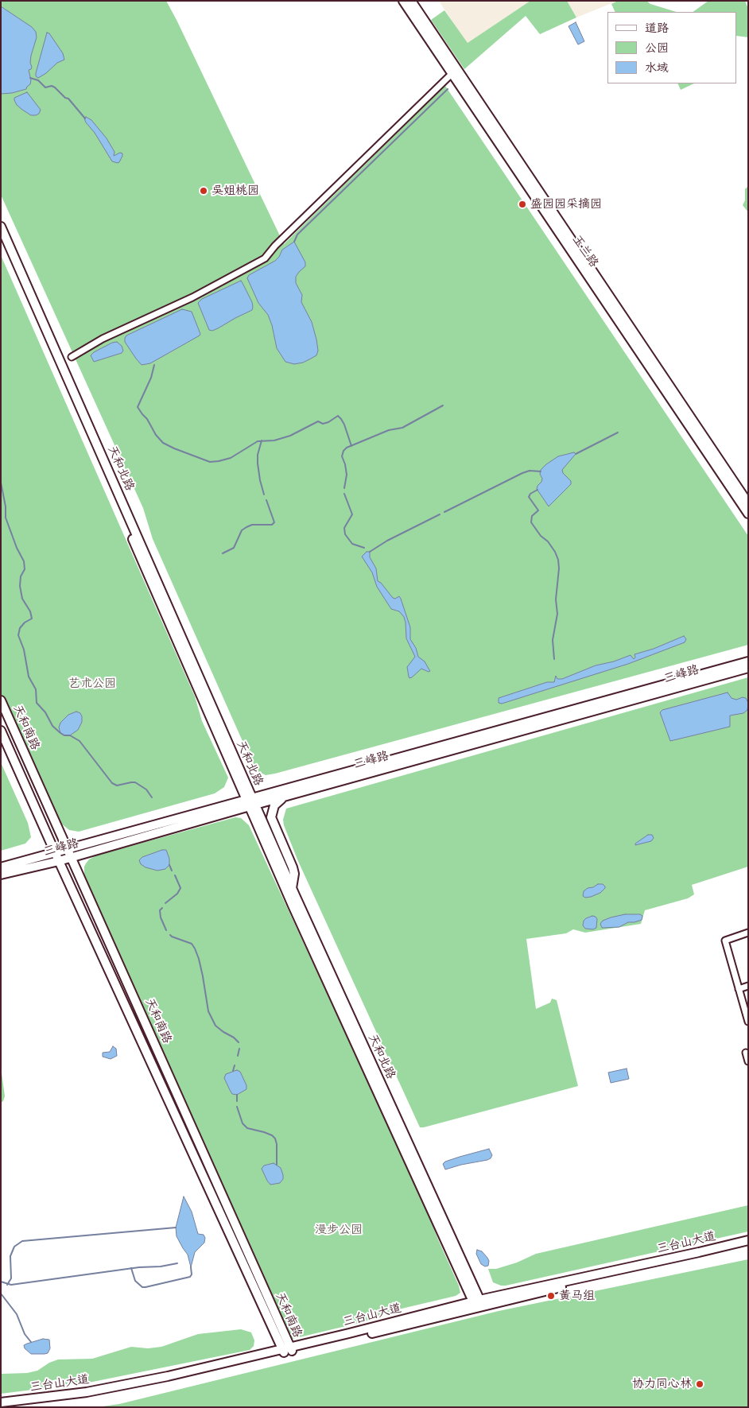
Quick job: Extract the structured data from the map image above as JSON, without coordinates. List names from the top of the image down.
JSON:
{
  "streets": {
    "street": [
      "玉兰路",
      "天和北路",
      "三峰路",
      "天和南路",
      "三台山大道"
    ]
  },
  "crossings": [
    ["天和北路", "三峰路"],
    ["天和北路", "三台山大道"],
    ["三峰路", "天和南路"],
    ["天和南路", "三台山大道"]
  ],
  "parks": ["艺术公园", "漫步公园"],
  "places": [
    "吴姐桃园",
    "盛园园采摘园",
    "黄马组",
    "协力同心林"
  ],
  "legend": ["道路", "公园", "水域"]
}
